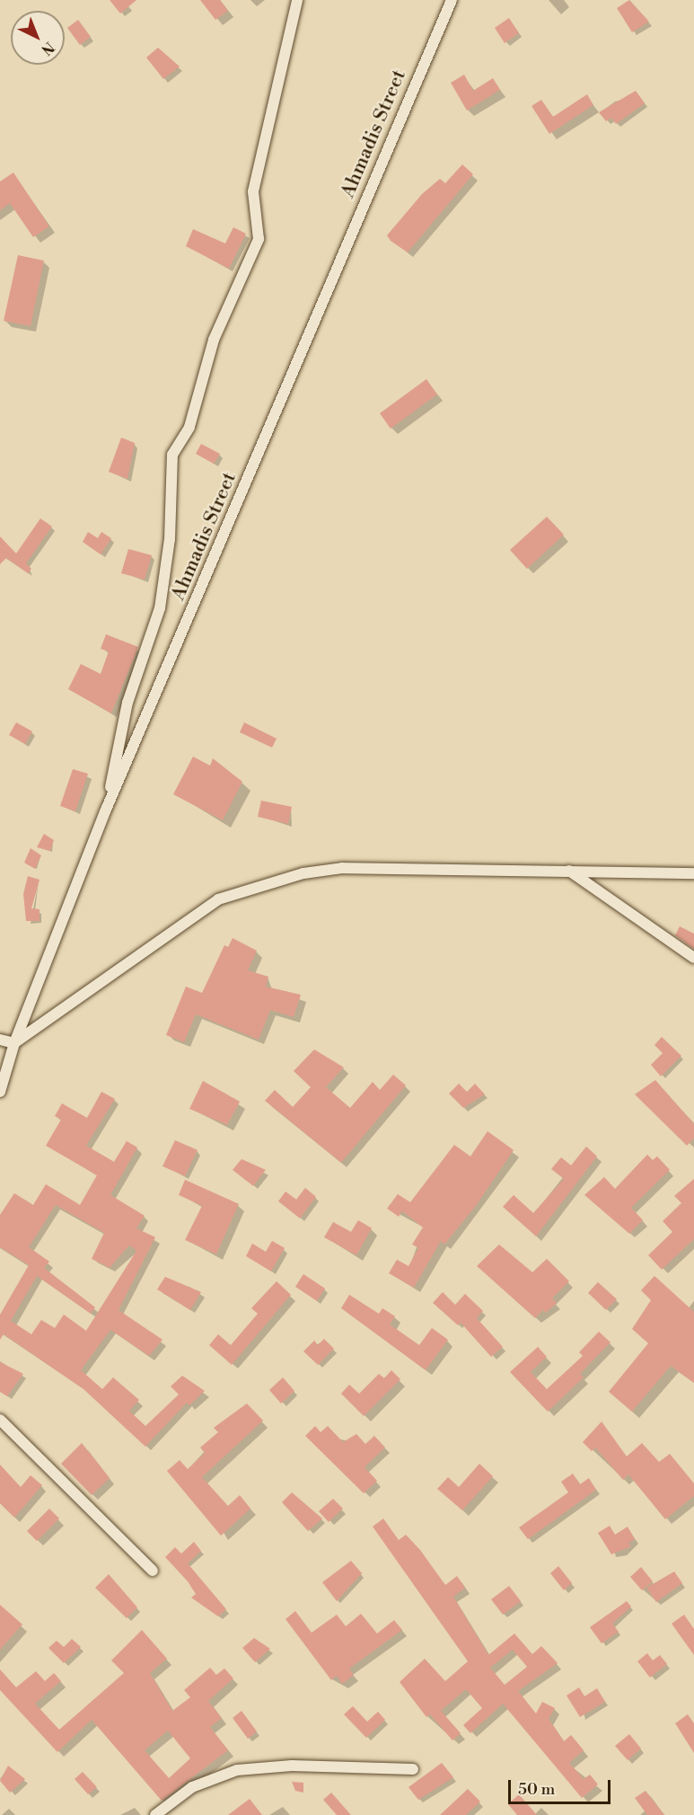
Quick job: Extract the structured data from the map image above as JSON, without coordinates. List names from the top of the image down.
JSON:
{
  "streets": {
    "street": ["Ahmadis Street"]
  },
  "scale_bar": "50 m",
  "north": "bottom right"
}
